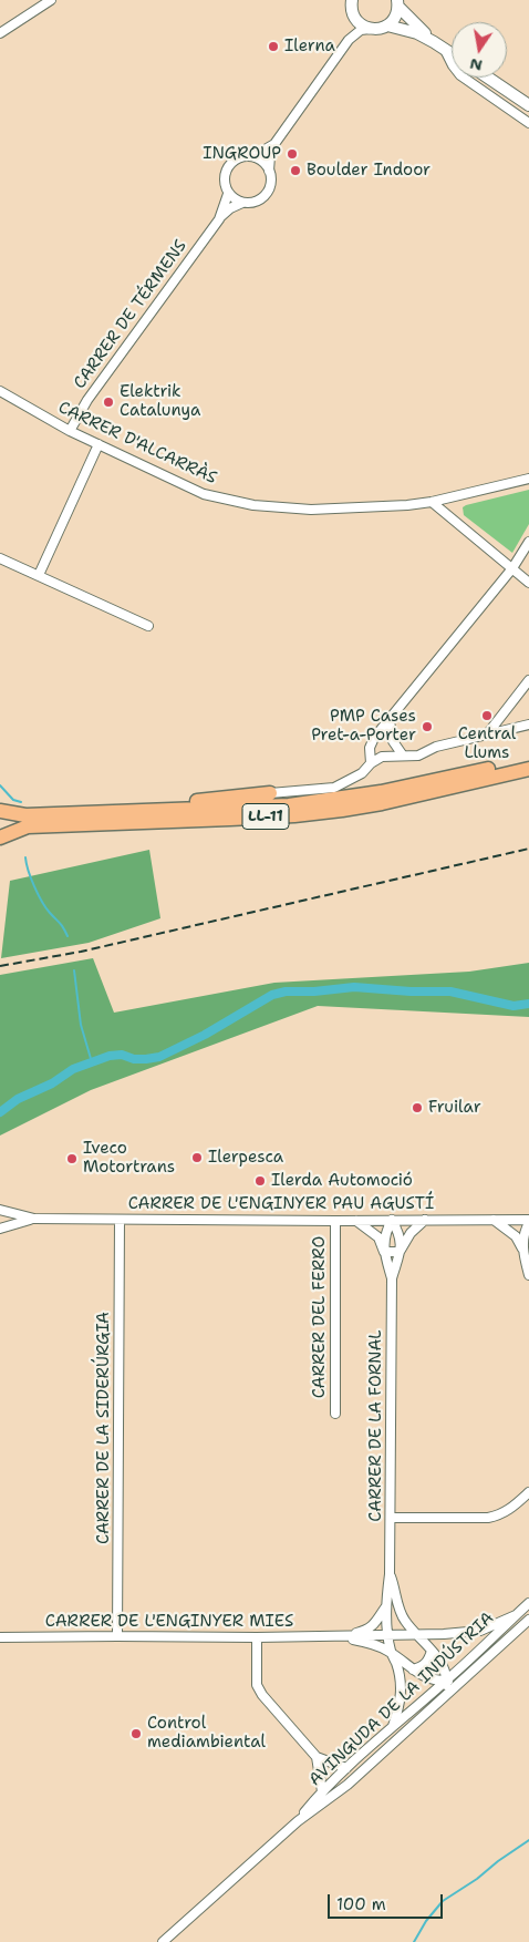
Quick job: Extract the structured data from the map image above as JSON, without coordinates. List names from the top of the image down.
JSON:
{
  "streets": {
    "highway": ["LL-11"],
    "street": [
      "CARRER DE TÉRMENS",
      "CARRER D'ALCARRÀS",
      "CARRER DE L'ENGINYER PAU AGUSTÍ",
      "CARRER DEL FERRO",
      "CARRER DE LA FORNAL",
      "CARRER DE LA SIDERÚRGIA",
      "CARRER DE L'ENGINYER MIES",
      "AVINGUDA DE LA INDÚSTRIA"
    ]
  },
  "crossings": [
    ["CARRER DE TÉRMENS", "CARRER D'ALCARRÀS"],
    ["CARRER DE L'ENGINYER PAU AGUSTÍ", "CARRER DEL FERRO"],
    ["CARRER DE L'ENGINYER PAU AGUSTÍ", "CARRER DE LA FORNAL"],
    ["CARRER DE L'ENGINYER PAU AGUSTÍ", "CARRER DE LA SIDERÚRGIA"],
    ["CARRER DE LA FORNAL", "CARRER DE L'ENGINYER MIES"],
    ["CARRER DE LA FORNAL", "AVINGUDA DE LA INDÚSTRIA"],
    ["CARRER DE LA SIDERÚRGIA", "CARRER DE L'ENGINYER MIES"],
    ["CARRER DE L'ENGINYER MIES", "AVINGUDA DE LA INDÚSTRIA"]
  ],
  "places": [
    "Ilerna",
    "INGROUP",
    "Boulder Indoor",
    "Elektrik Catalunya",
    "Central Llums",
    "PMP Cases Pret-a-Porter",
    "Fruilar",
    "Ilerpesca",
    "Iveco Motortrans",
    "Ilerda Automoció",
    "Control mediambiental"
  ],
  "scale_bar": "100 m",
  "north": "bottom"
}
